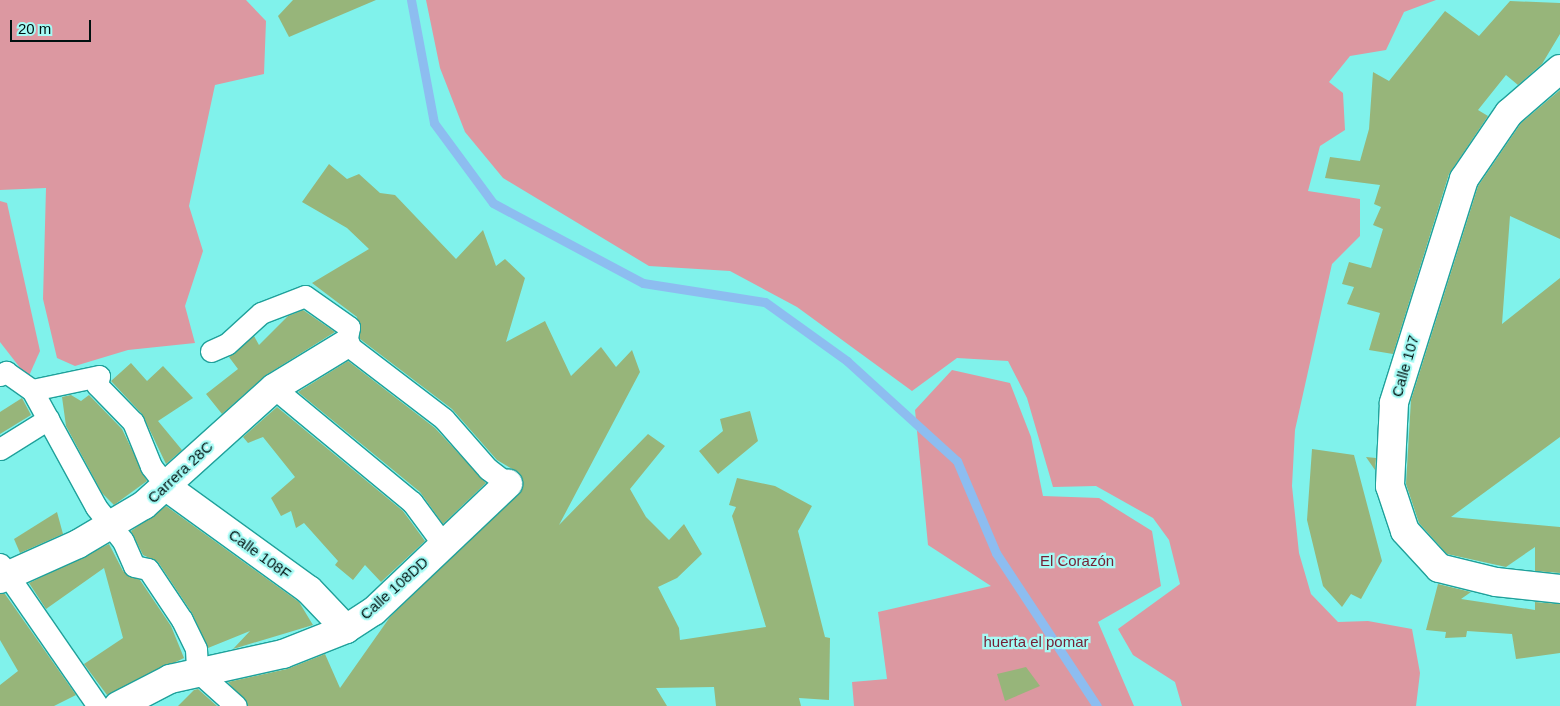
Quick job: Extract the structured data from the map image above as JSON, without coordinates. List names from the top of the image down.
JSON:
{
  "streets": {
    "street": [
      "Calle 107",
      "Carrera 28C",
      "Calle 108F",
      "Calle 108DD"
    ]
  },
  "crossings": [
    ["Carrera 28C", "Calle 108F"],
    ["Calle 108F", "Calle 108DD"]
  ],
  "parks": ["El Corazón", "huerta el pomar"],
  "scale_bar": "20 m"
}
